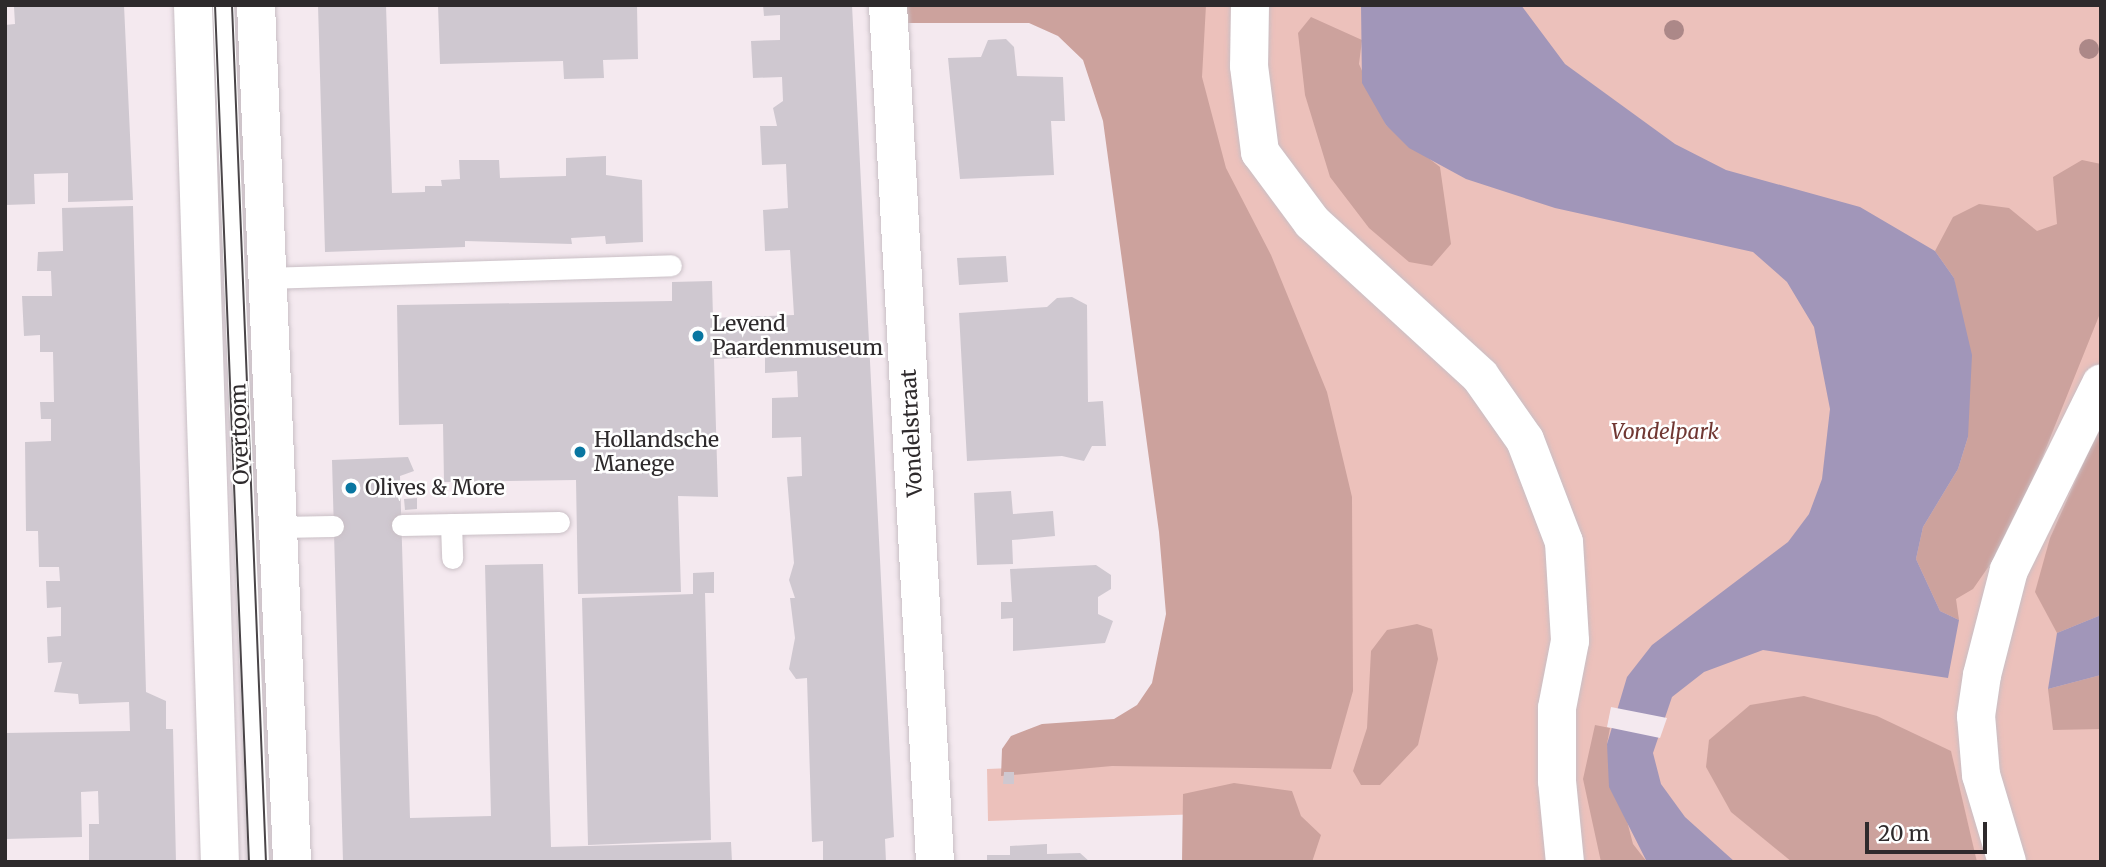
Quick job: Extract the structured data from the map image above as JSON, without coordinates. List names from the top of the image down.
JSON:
{
  "streets": {
    "street": ["Vondelstraat", "Overtoom"]
  },
  "parks": ["Vondelpark"],
  "places": ["Levend Paardenmuseum", "Hollandsche Manege", "Olives & More"],
  "scale_bar": "20 m"
}
